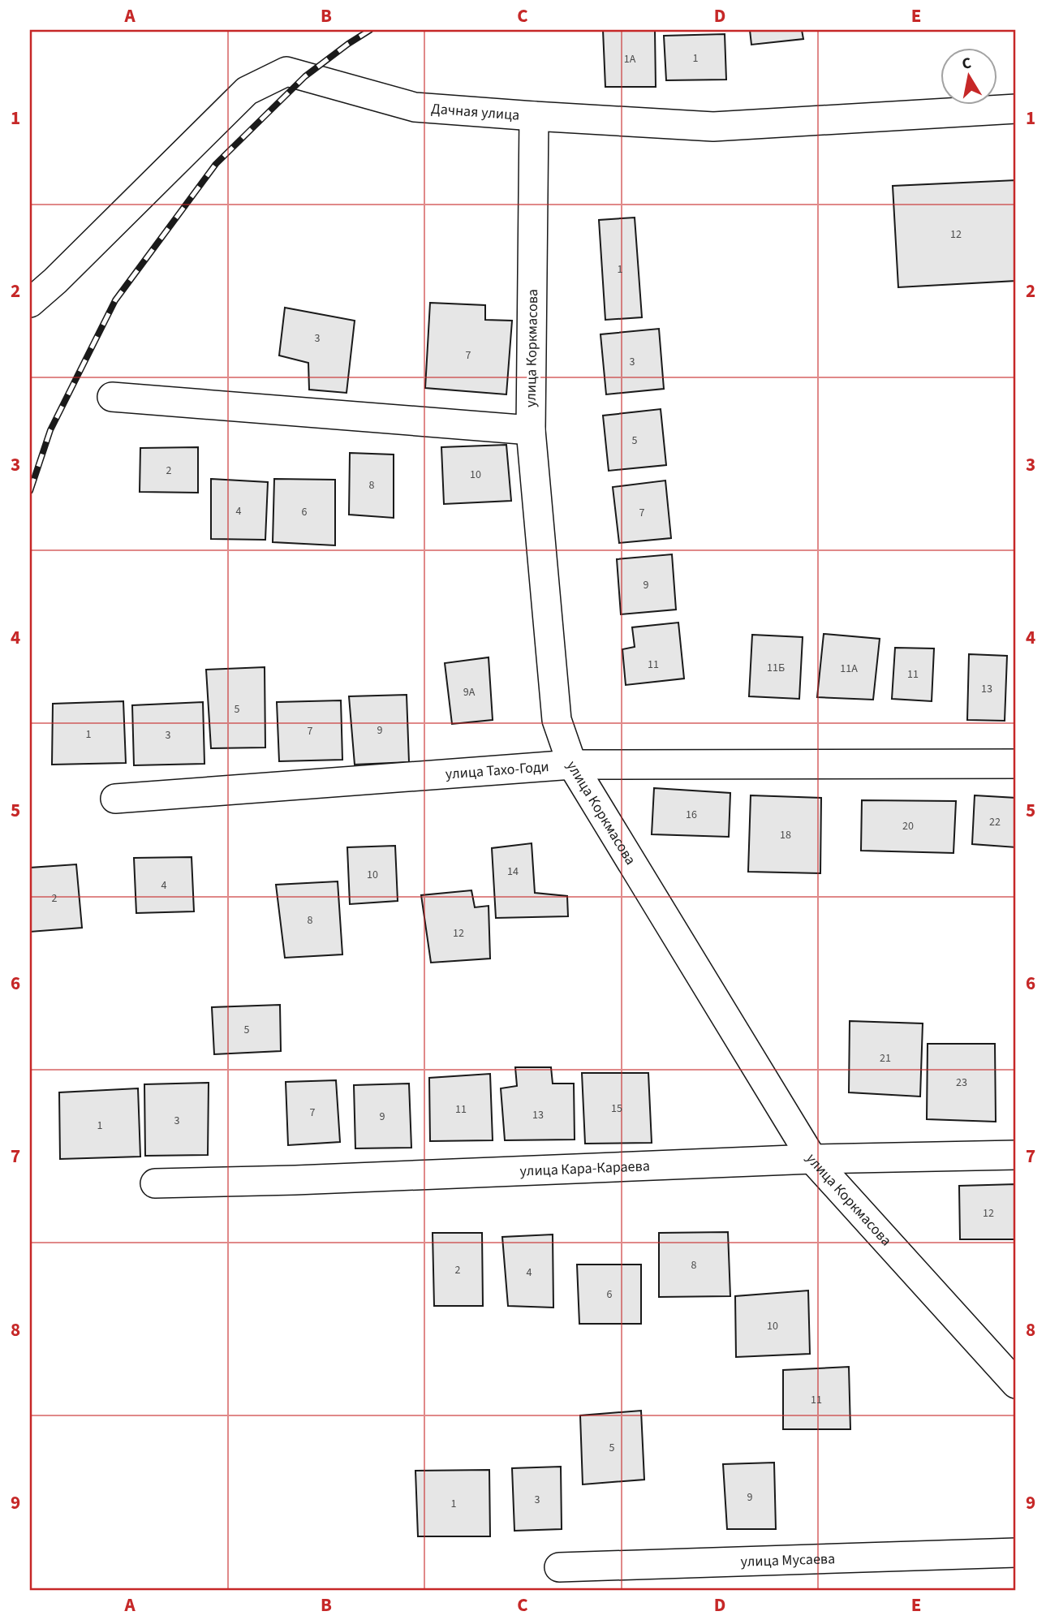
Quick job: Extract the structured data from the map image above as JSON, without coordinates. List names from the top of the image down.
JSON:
{
  "streets": {
    "street": [
      "Дачная улица",
      "улица Коркмасова",
      "улица Тахо-Годи",
      "улица Кара-Караева",
      "улица Мусаева"
    ]
  },
  "crossings": [
    ["Дачная улица", "улица Коркмасова"],
    ["улица Коркмасова", "улица Тахо-Годи"],
    ["улица Коркмасова", "улица Кара-Караева"]
  ],
  "house_numbers": [
    "1",
    "1А",
    "12",
    "1",
    "3",
    "7",
    "3",
    "5",
    "2",
    "10",
    "8",
    "4",
    "6",
    "7",
    "9",
    "11",
    "11Б",
    "11А",
    "11",
    "13",
    "9А",
    "5",
    "9",
    "7",
    "1",
    "3",
    "16",
    "22",
    "20",
    "18",
    "14",
    "10",
    "4",
    "2",
    "8",
    "12",
    "5",
    "21",
    "23",
    "15",
    "11",
    "7",
    "13",
    "9",
    "3",
    "1",
    "12",
    "8",
    "2",
    "4",
    "6",
    "10",
    "11",
    "5",
    "9",
    "3",
    "1"
  ],
  "north": "top",
  "grid": {
    "columns": [
      "A",
      "B",
      "C",
      "D",
      "E"
    ],
    "rows": [
      "1",
      "2",
      "3",
      "4",
      "5",
      "6",
      "7",
      "8",
      "9"
    ]
  }
}
